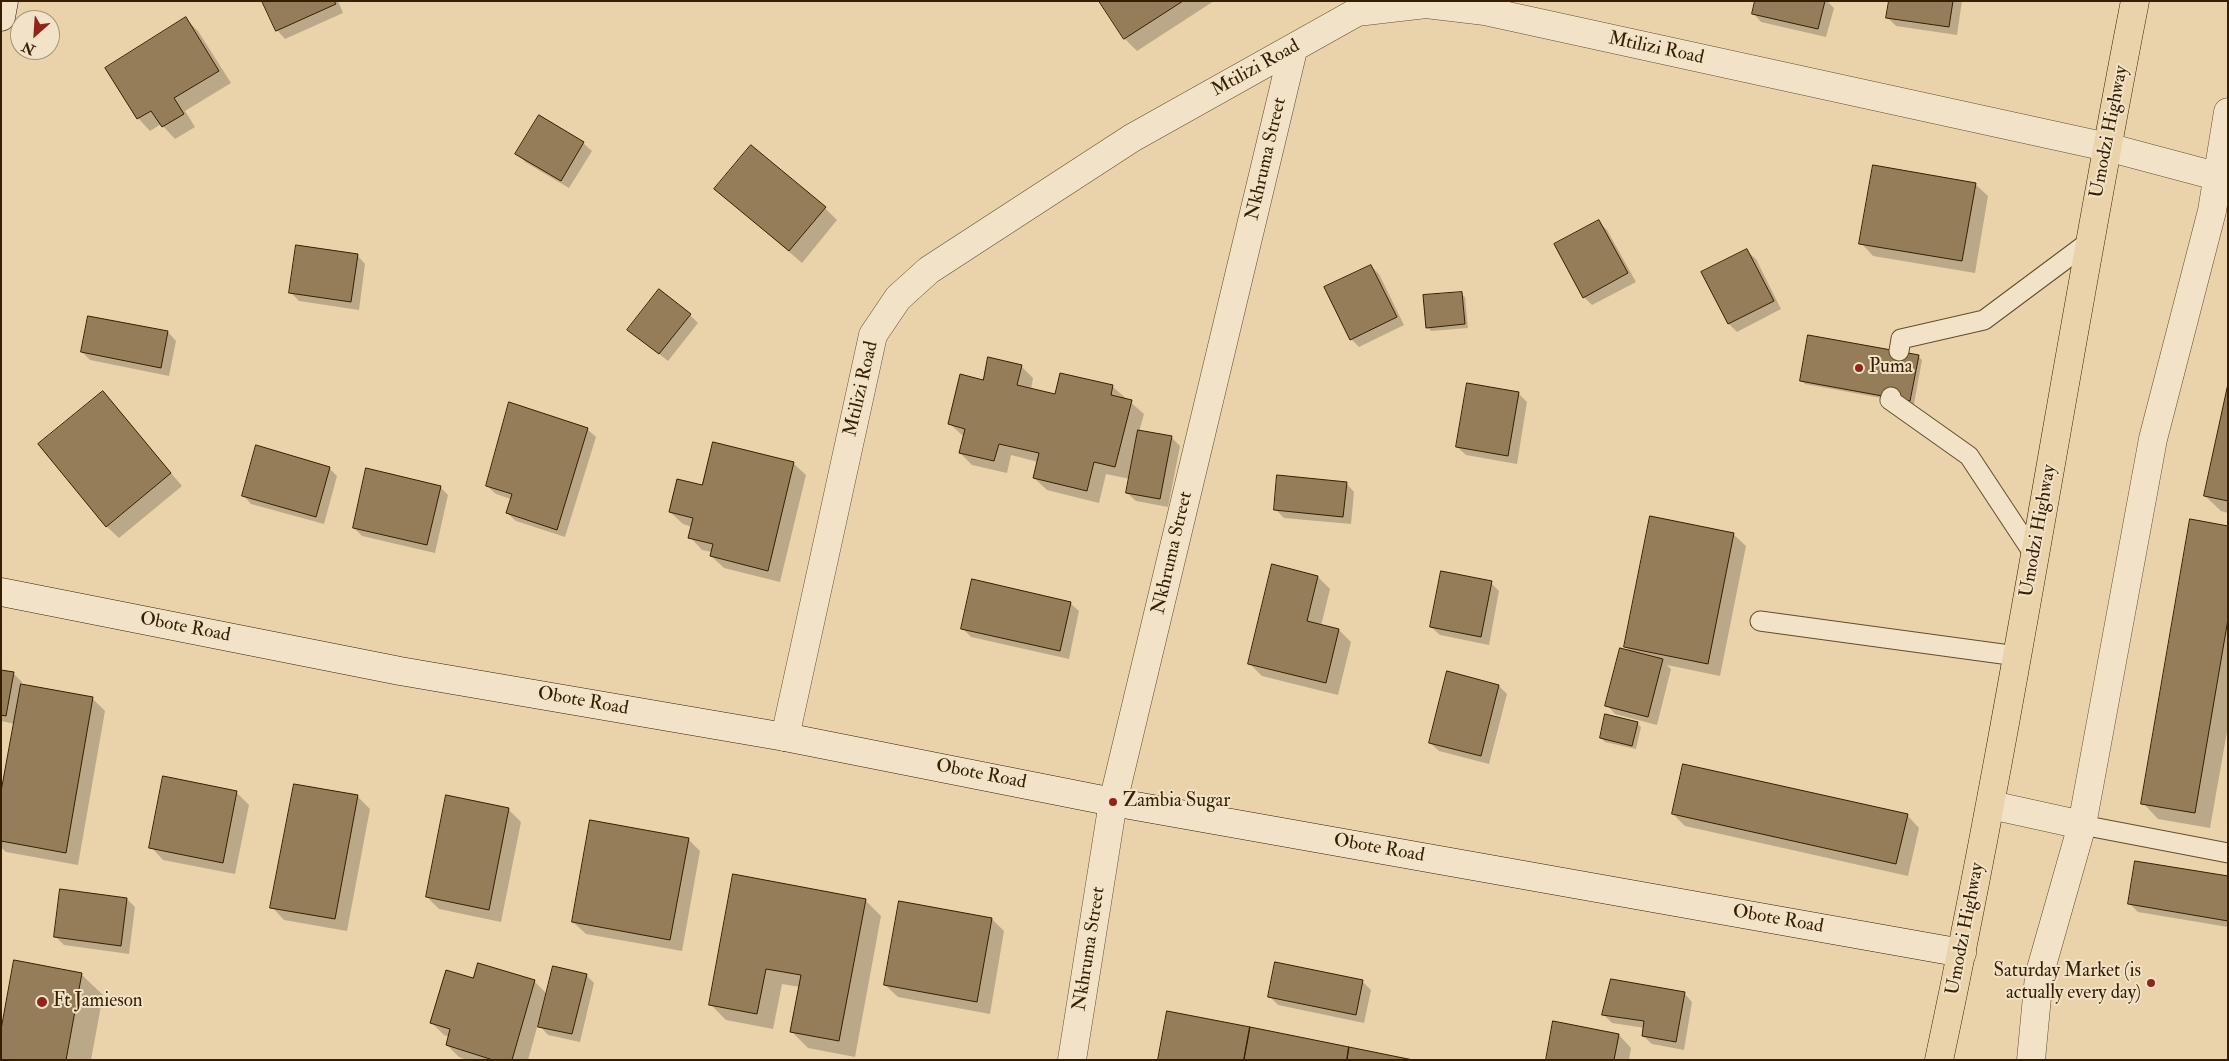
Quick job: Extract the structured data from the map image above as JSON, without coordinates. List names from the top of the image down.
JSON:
{
  "streets": {
    "highway": ["Umodzi Highway"],
    "street": ["Mtilizi Road", "Nkhruma Street", "Obote Road"]
  },
  "crossings": [
    ["Mtilizi Road", "Umodzi Highway"],
    ["Mtilizi Road", "Nkhruma Street"],
    ["Mtilizi Road", "Obote Road"],
    ["Umodzi Highway", "Obote Road"],
    ["Nkhruma Street", "Obote Road"]
  ],
  "places": [
    "Puma",
    "Zambia Sugar",
    "Saturday Market (is actually every day)",
    "Ft Jamieson"
  ],
  "north": "bottom left"
}
